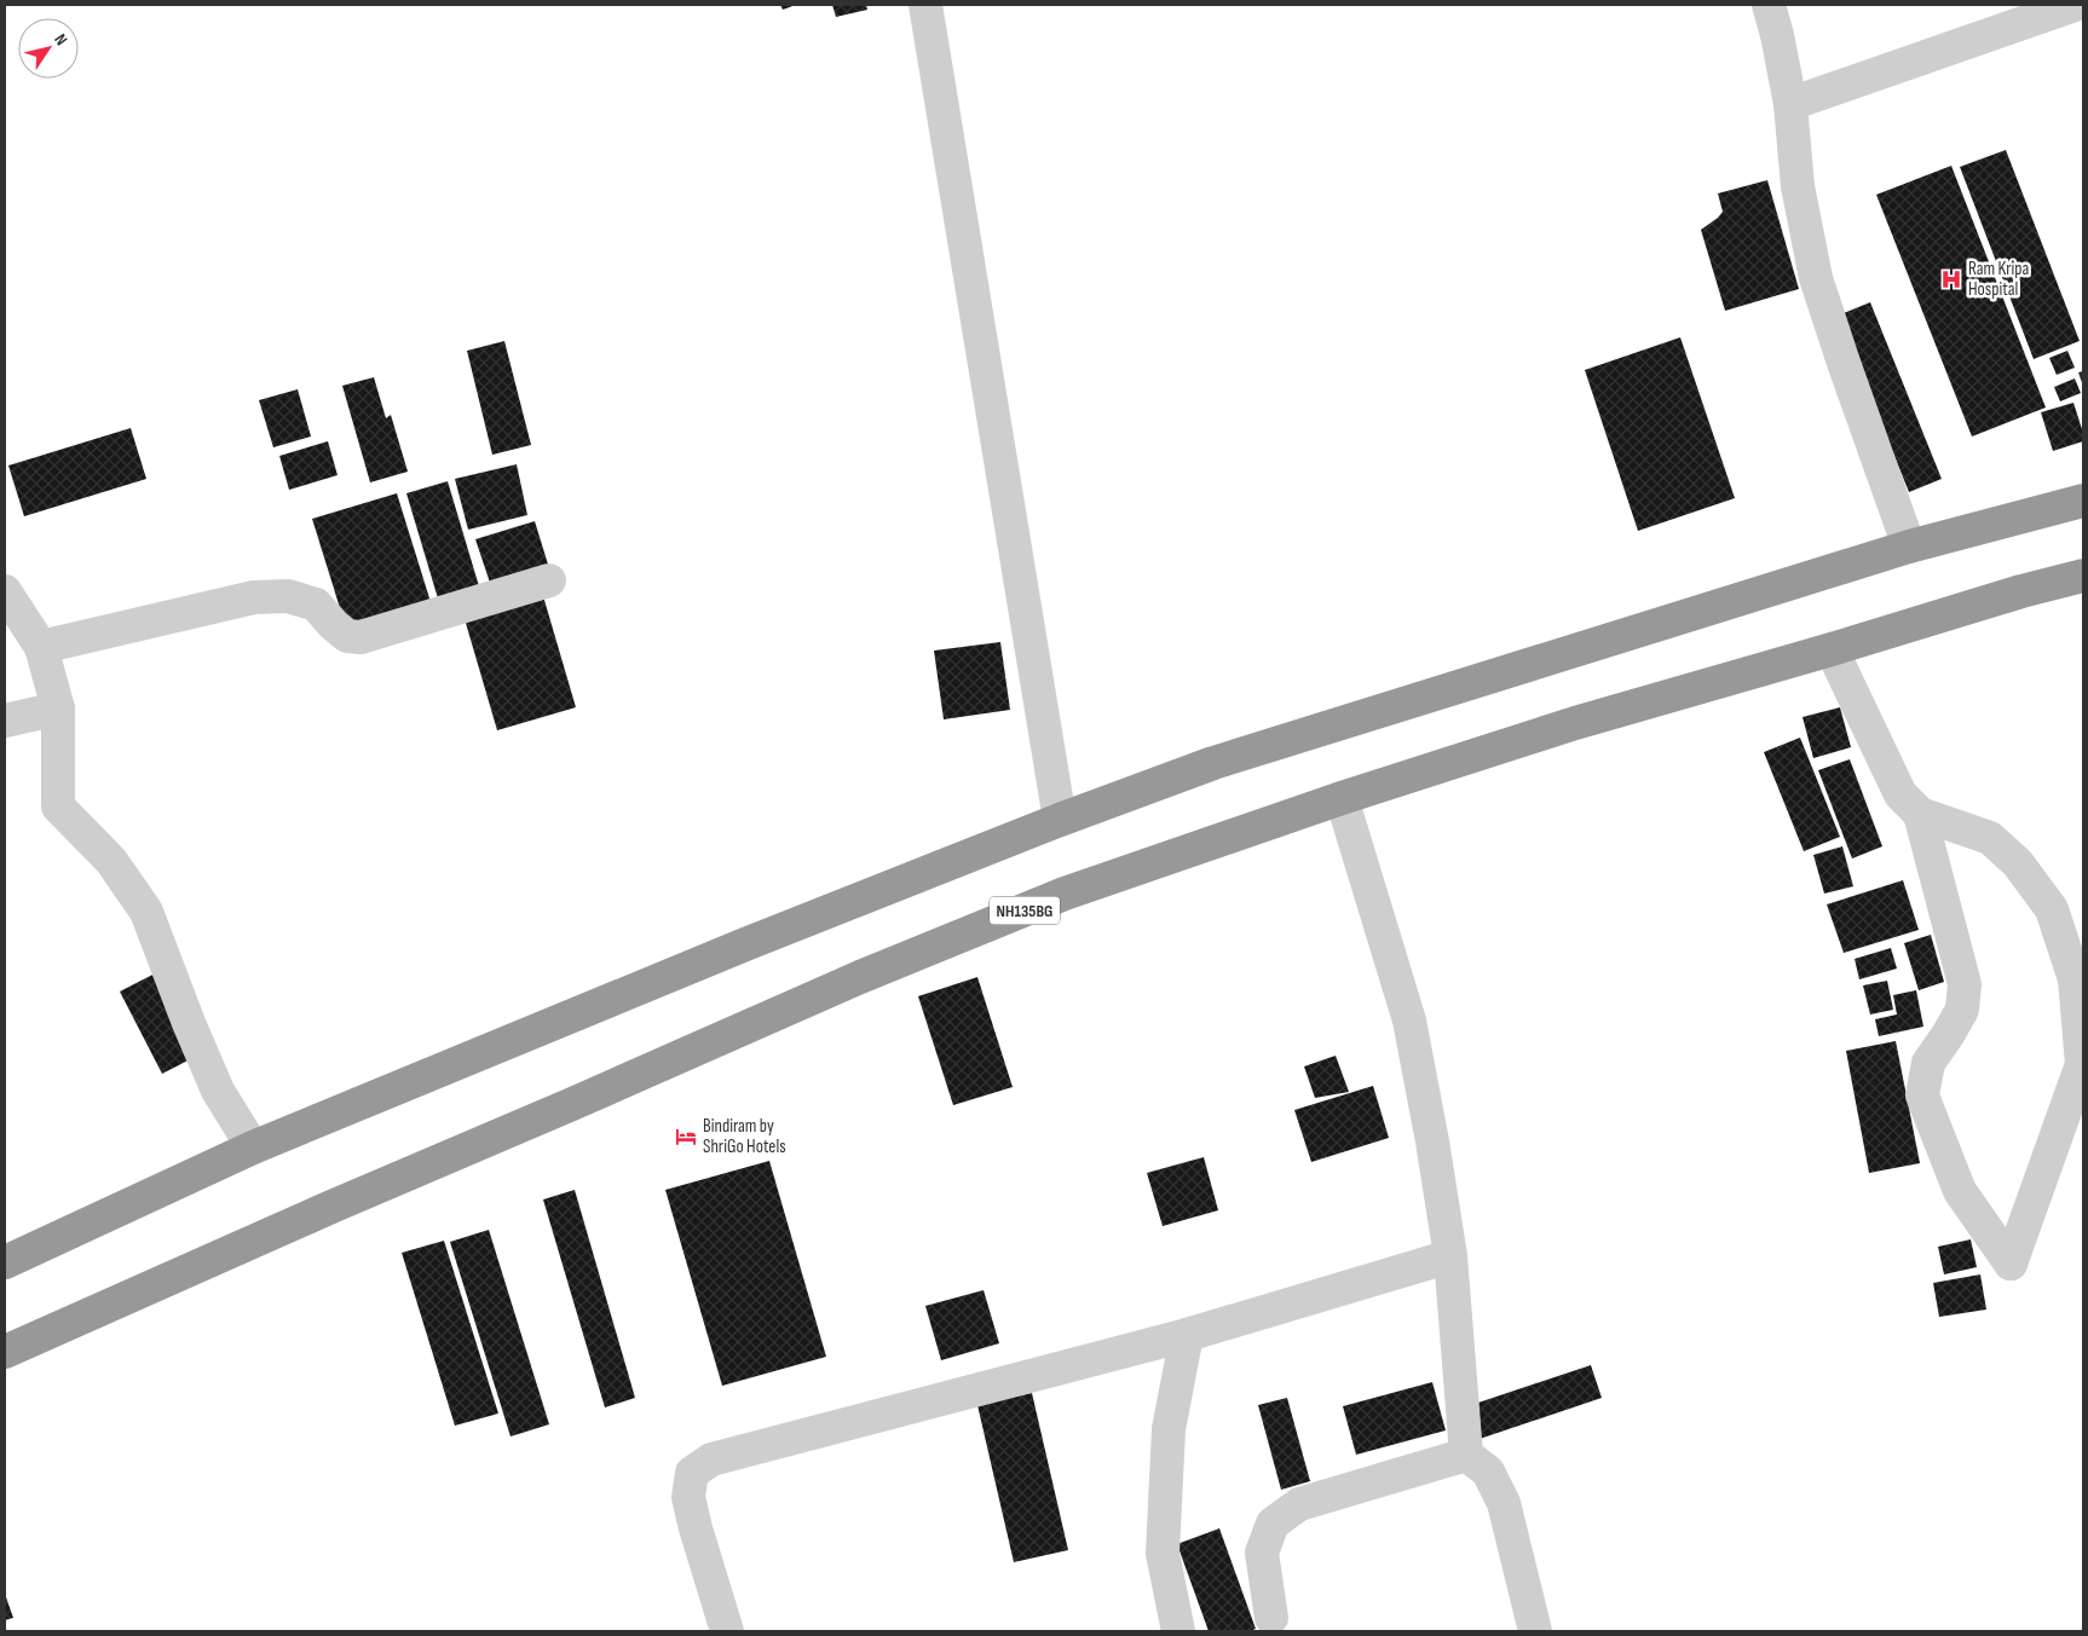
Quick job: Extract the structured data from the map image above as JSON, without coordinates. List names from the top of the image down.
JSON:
{
  "streets": {
    "highway": ["NH135BG"]
  },
  "places": {
    "hospital": ["Ram Kripa Hospital"],
    "hotel": ["Bindiram by ShriGo Hotels"]
  },
  "north": "top right"
}
